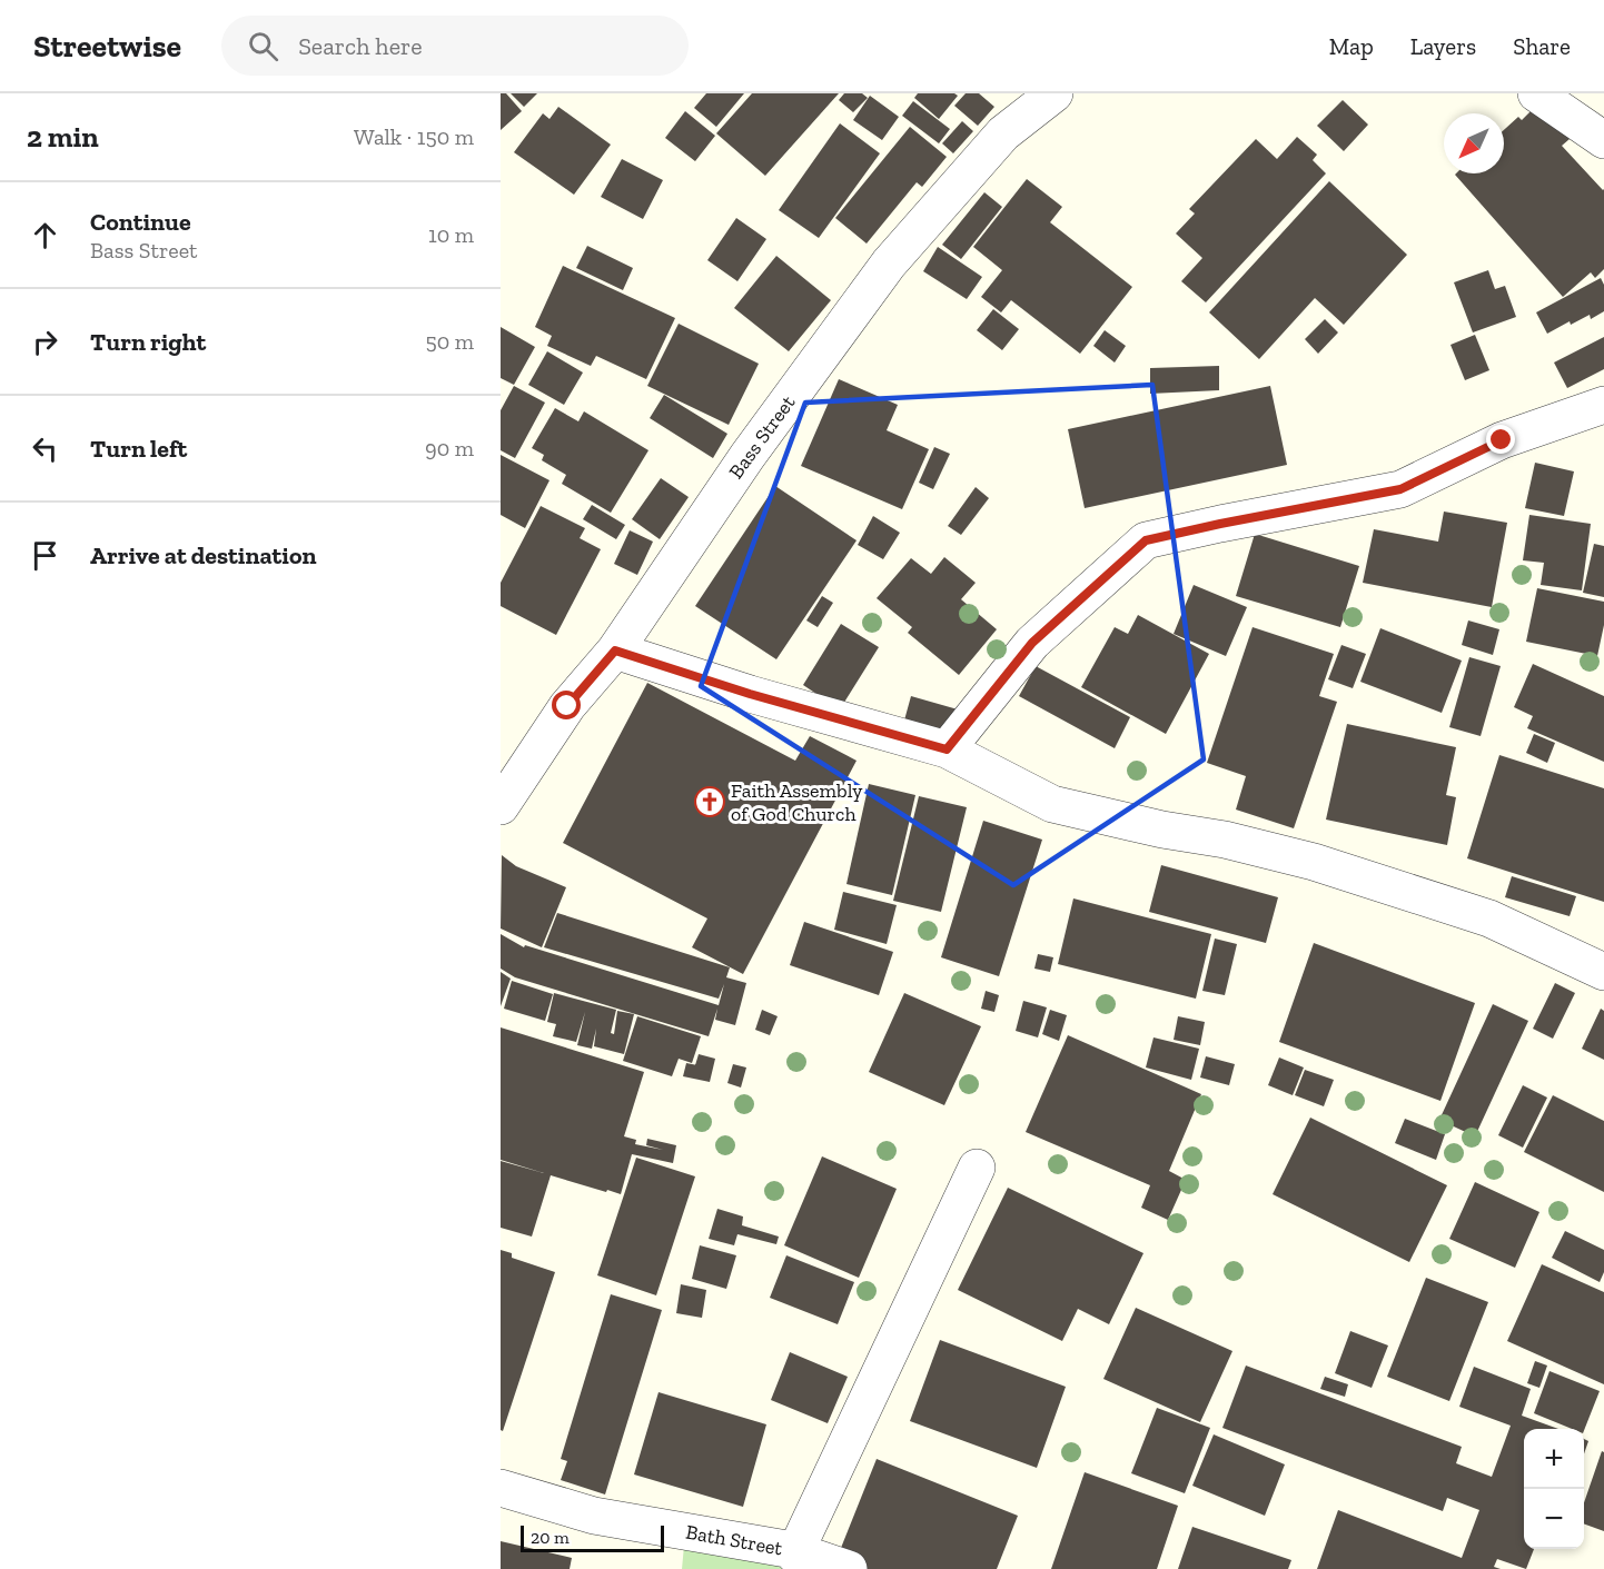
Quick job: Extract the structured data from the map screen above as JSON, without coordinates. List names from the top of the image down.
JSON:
{
  "streets": {
    "street": ["Bass Street", "Bath Street"]
  },
  "places": {
    "church": ["Faith Assembly of God Church"]
  },
  "scale_bar": "20 m",
  "north": "bottom left",
  "page": {
    "header": "Streetwise",
    "search": "Search here",
    "nav": ["Map", "Layers", "Share"],
    "heading": ["2 min", "Walk · 150 m"],
    "list": [
      ["Continue", "Bass Street", "10 m"],
      ["Turn right", "50 m"],
      ["Turn left", "90 m"],
      "Arrive at destination"
    ],
    "map_buttons": ["+", "−"],
    "scale": "20 m"
  }
}
